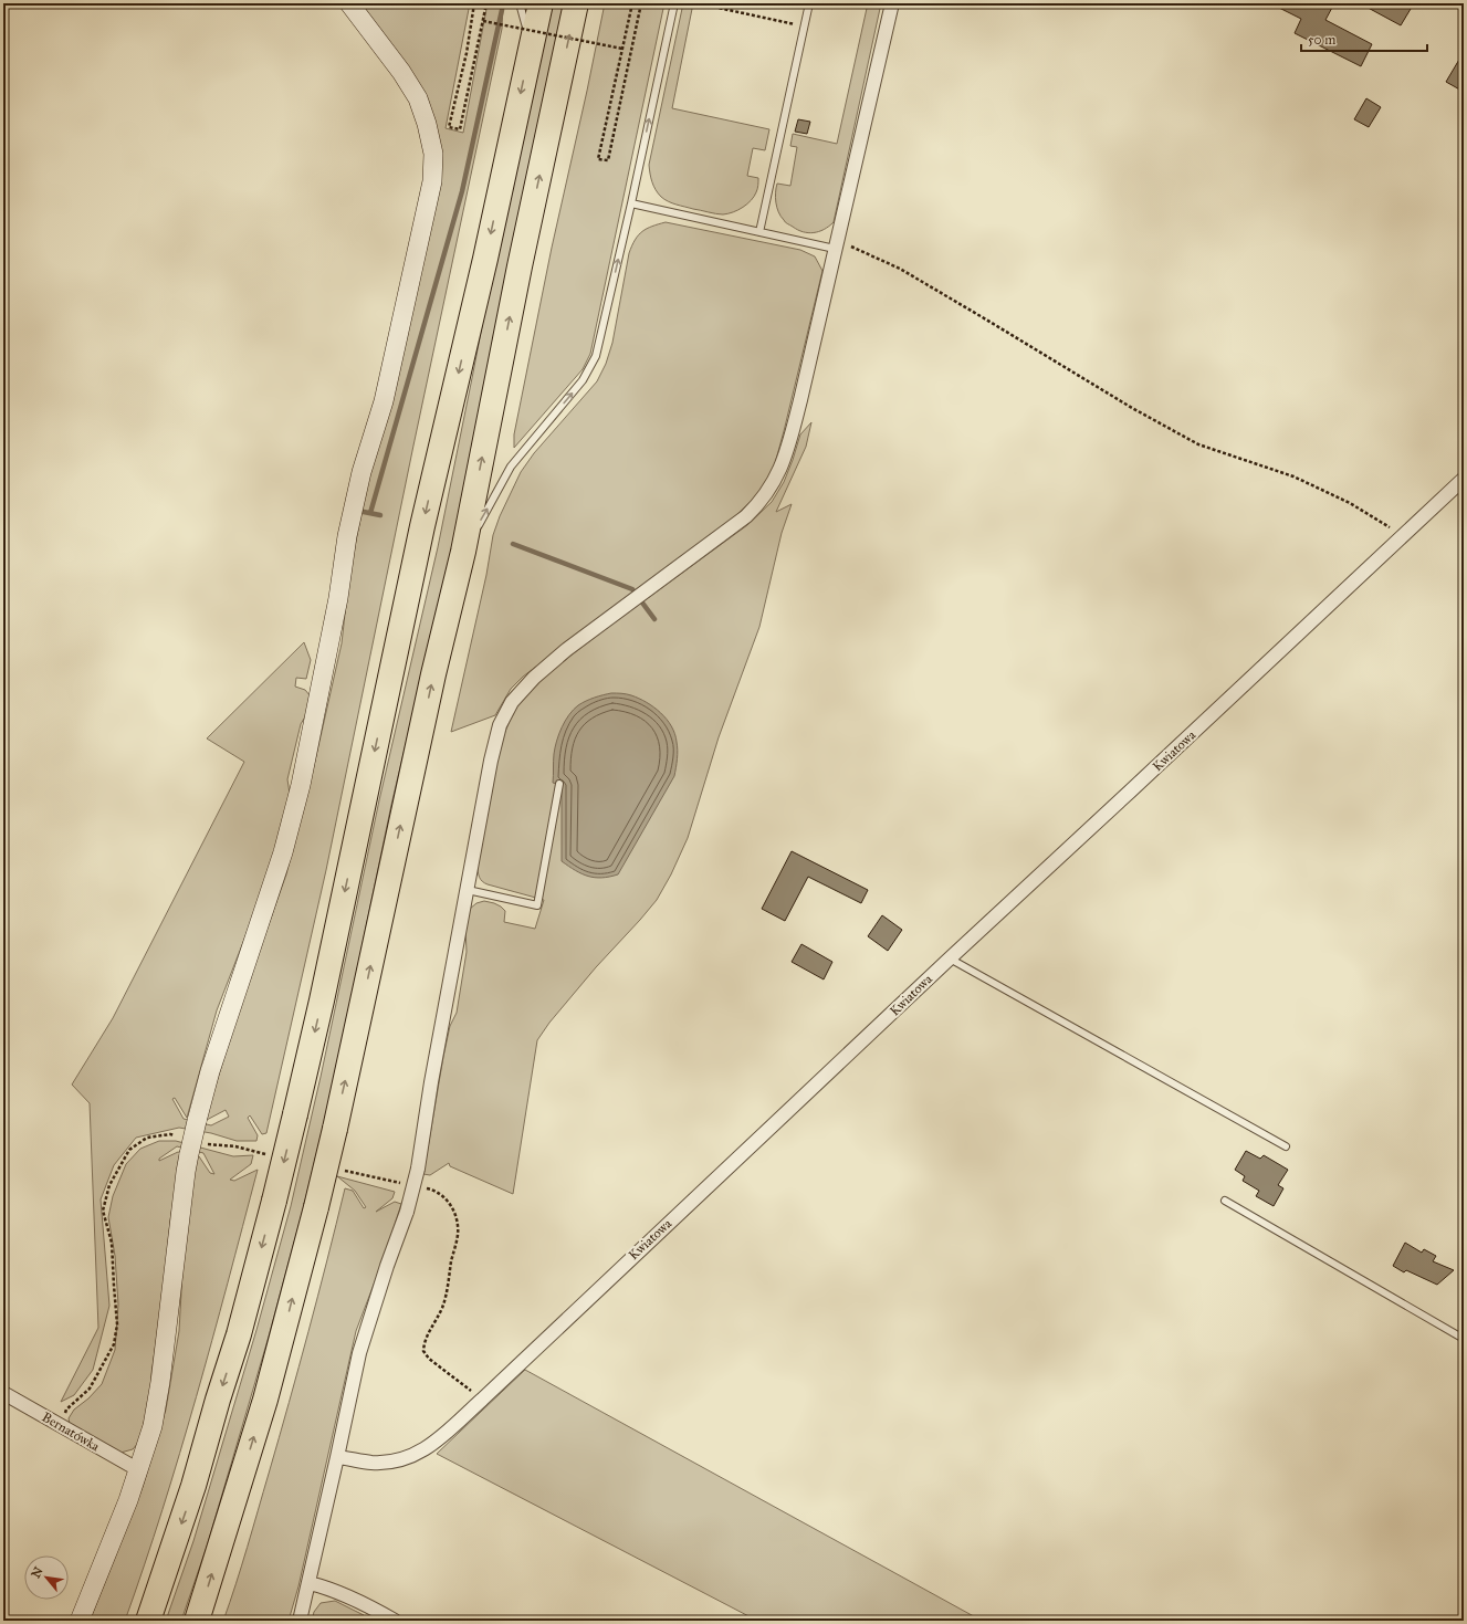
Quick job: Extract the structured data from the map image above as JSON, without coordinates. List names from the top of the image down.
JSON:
{
  "streets": {
    "street": ["Kwiatowa", "Bernatówka"]
  },
  "scale_bar": "50 m",
  "north": "top left"
}
